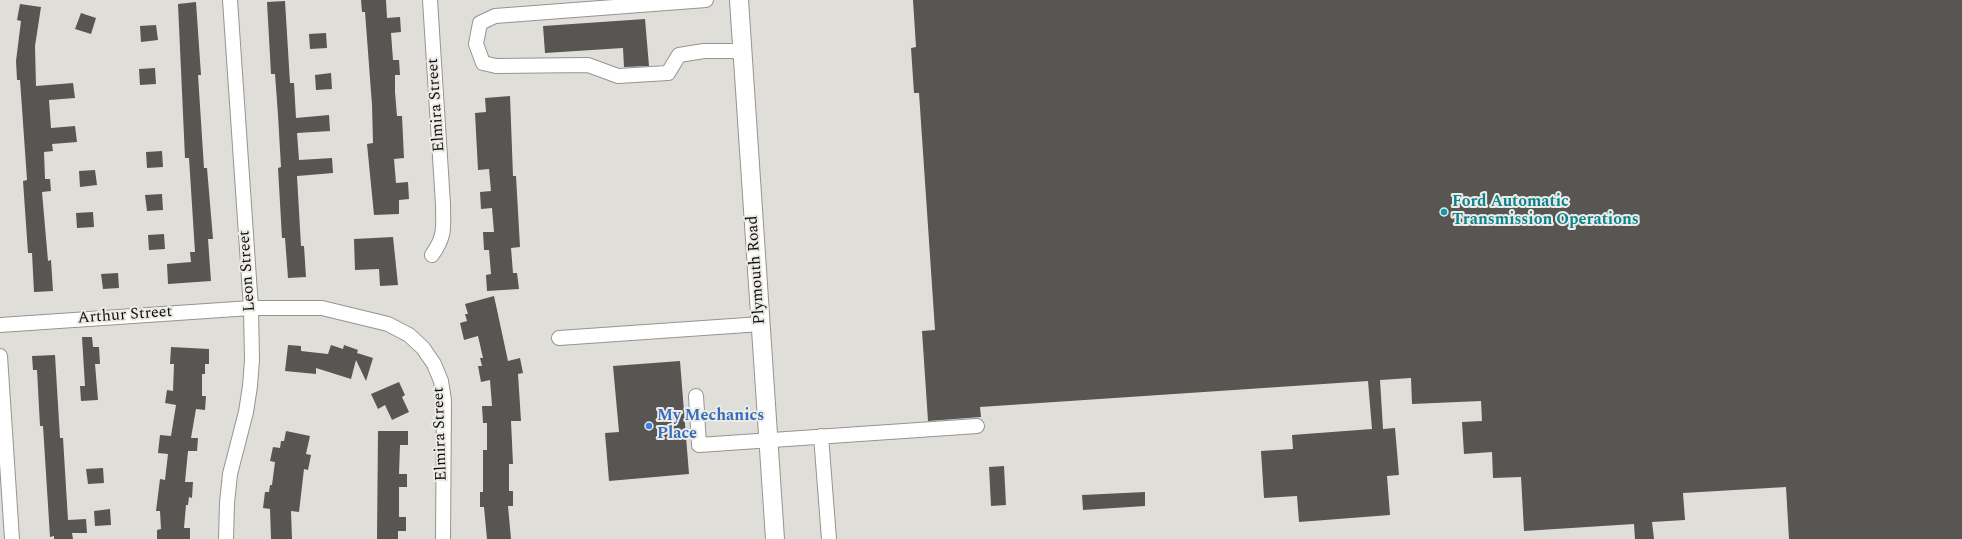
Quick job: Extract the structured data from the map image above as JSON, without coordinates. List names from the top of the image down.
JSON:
{
  "streets": {
    "main road": ["Plymouth Road"],
    "street": ["Elmira Street", "Leon Street", "Arthur Street"]
  },
  "crossings": [
    ["Elmira Street", "Leon Street"],
    ["Elmira Street", "Arthur Street"],
    ["Leon Street", "Arthur Street"]
  ],
  "places": ["Ford Automatic Transmission Operations", "My Mechanics Place"]
}
